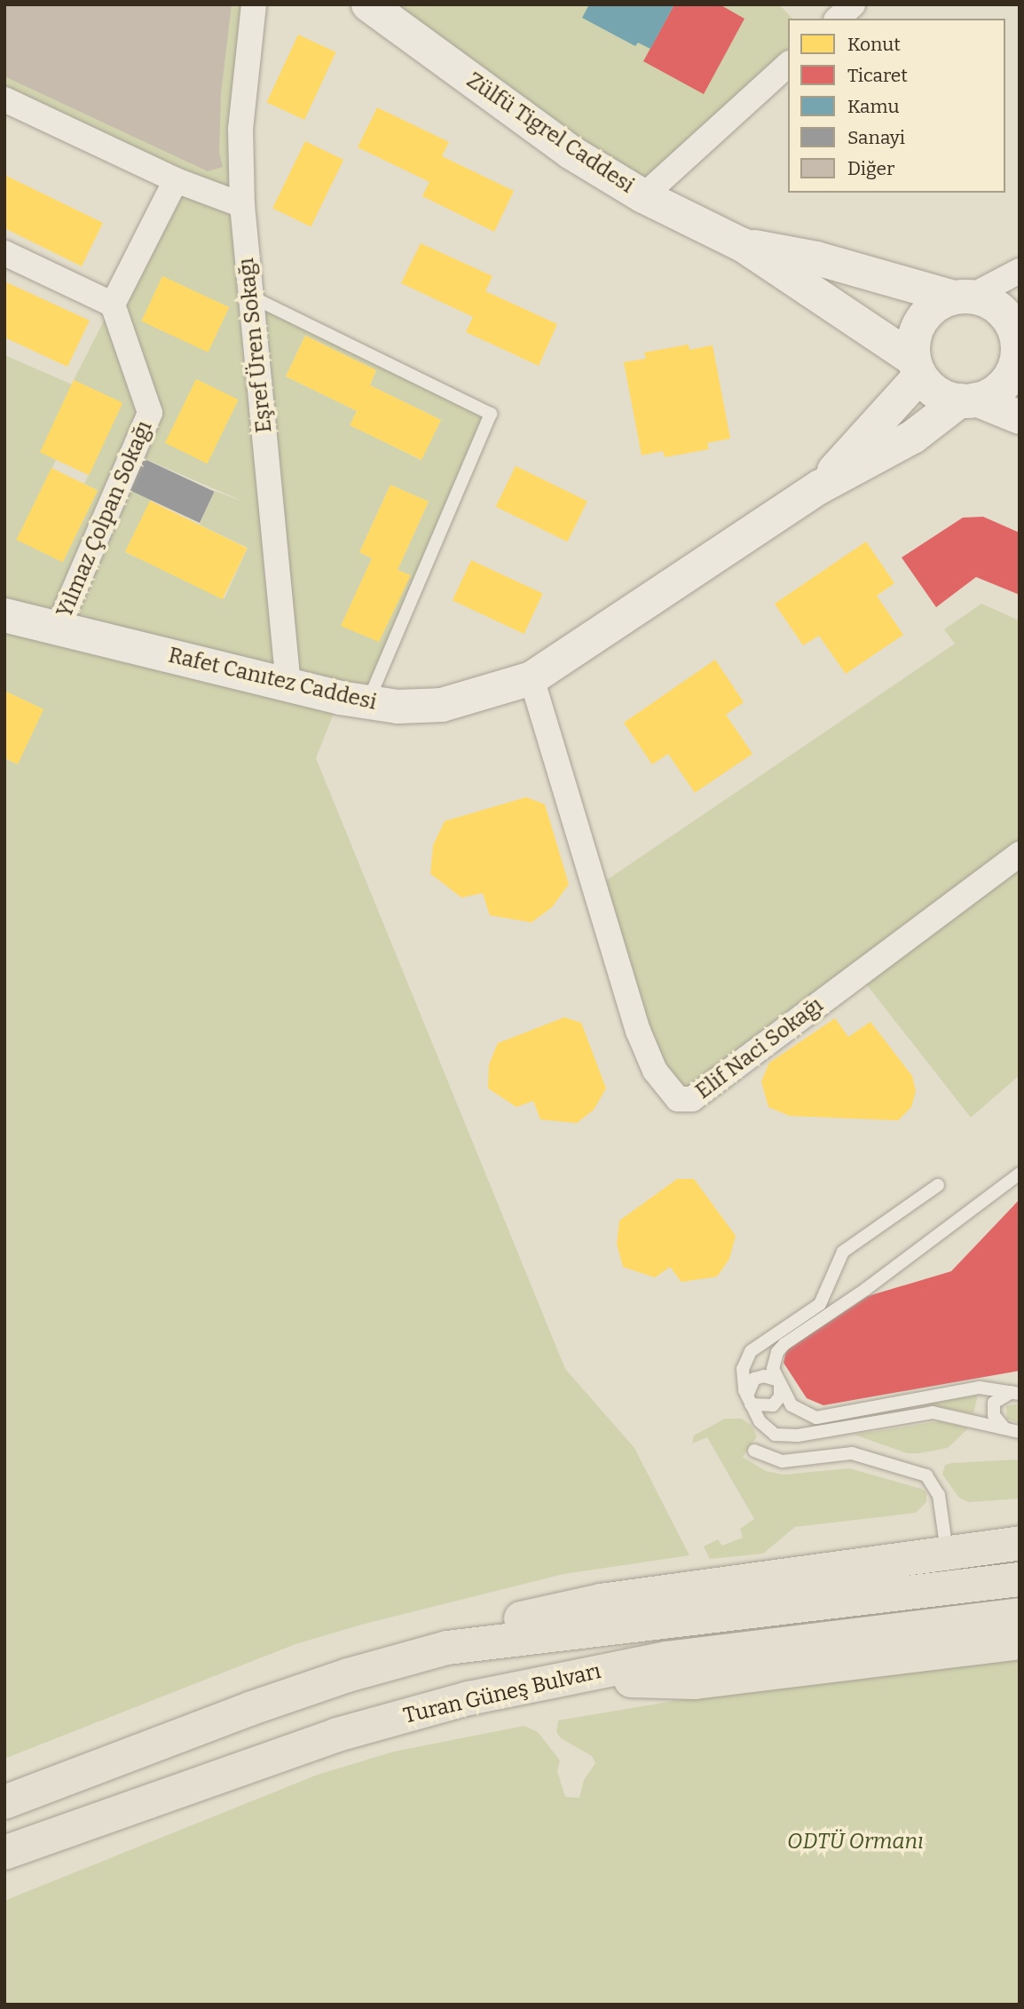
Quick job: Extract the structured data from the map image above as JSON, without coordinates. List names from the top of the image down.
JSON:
{
  "streets": {
    "main road": ["Turan Güneş Bulvarı"],
    "street": [
      "Zülfü Tigrel Caddesi",
      "Eşref Üren Sokağı",
      "Yılmaz Çolpan Sokağı",
      "Rafet Canıtez Caddesi",
      "Elif Naci Sokağı"
    ]
  },
  "crossings": [
    ["Zülfü Tigrel Caddesi", "Rafet Canıtez Caddesi"],
    ["Eşref Üren Sokağı", "Rafet Canıtez Caddesi"],
    ["Yılmaz Çolpan Sokağı", "Rafet Canıtez Caddesi"],
    ["Rafet Canıtez Caddesi", "Elif Naci Sokağı"]
  ],
  "parks": ["ODTÜ Ormanı"],
  "legend": [
    "Konut",
    "Ticaret",
    "Kamu",
    "Sanayi",
    "Diğer"
  ]
}
